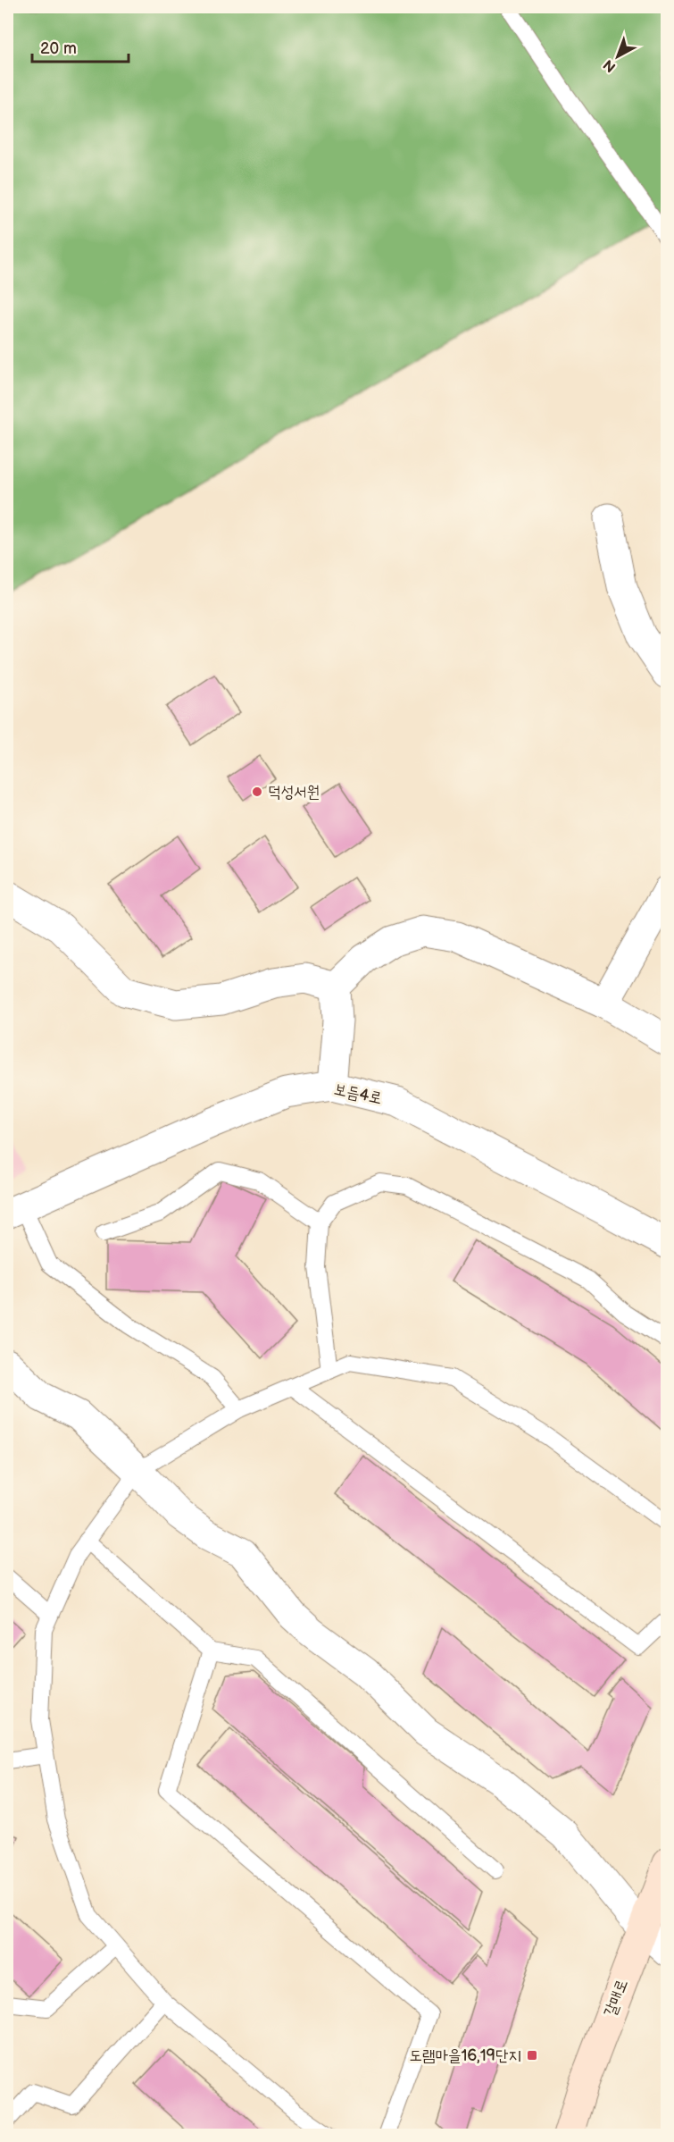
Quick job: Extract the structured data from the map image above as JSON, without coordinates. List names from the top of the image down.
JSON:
{
  "streets": {
    "street": ["보듬4로", "갈매로"]
  },
  "places": {
    "other": ["덕성서원"],
    "transit": ["도램마을16,19단지"]
  },
  "scale_bar": "20 m",
  "north": "bottom left"
}
